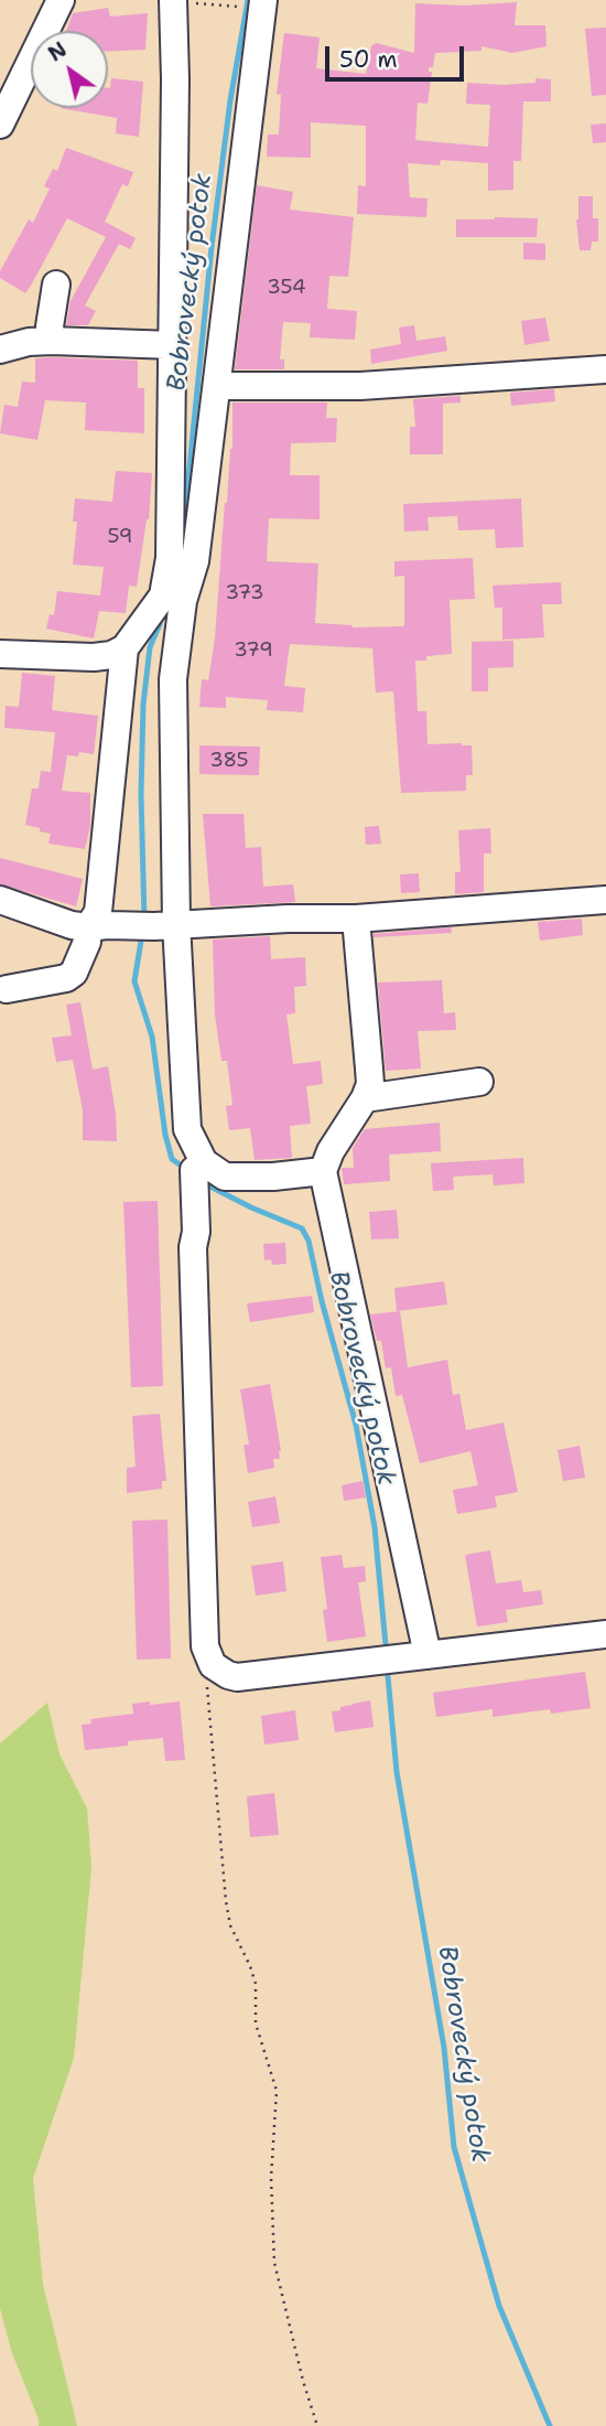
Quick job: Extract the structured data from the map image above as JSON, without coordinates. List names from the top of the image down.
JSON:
{
  "water": ["Bobrovecký potok"],
  "house_numbers": [
    "354",
    "59",
    "373",
    "379",
    "385"
  ],
  "scale_bar": "50 m",
  "north": "top left"
}
